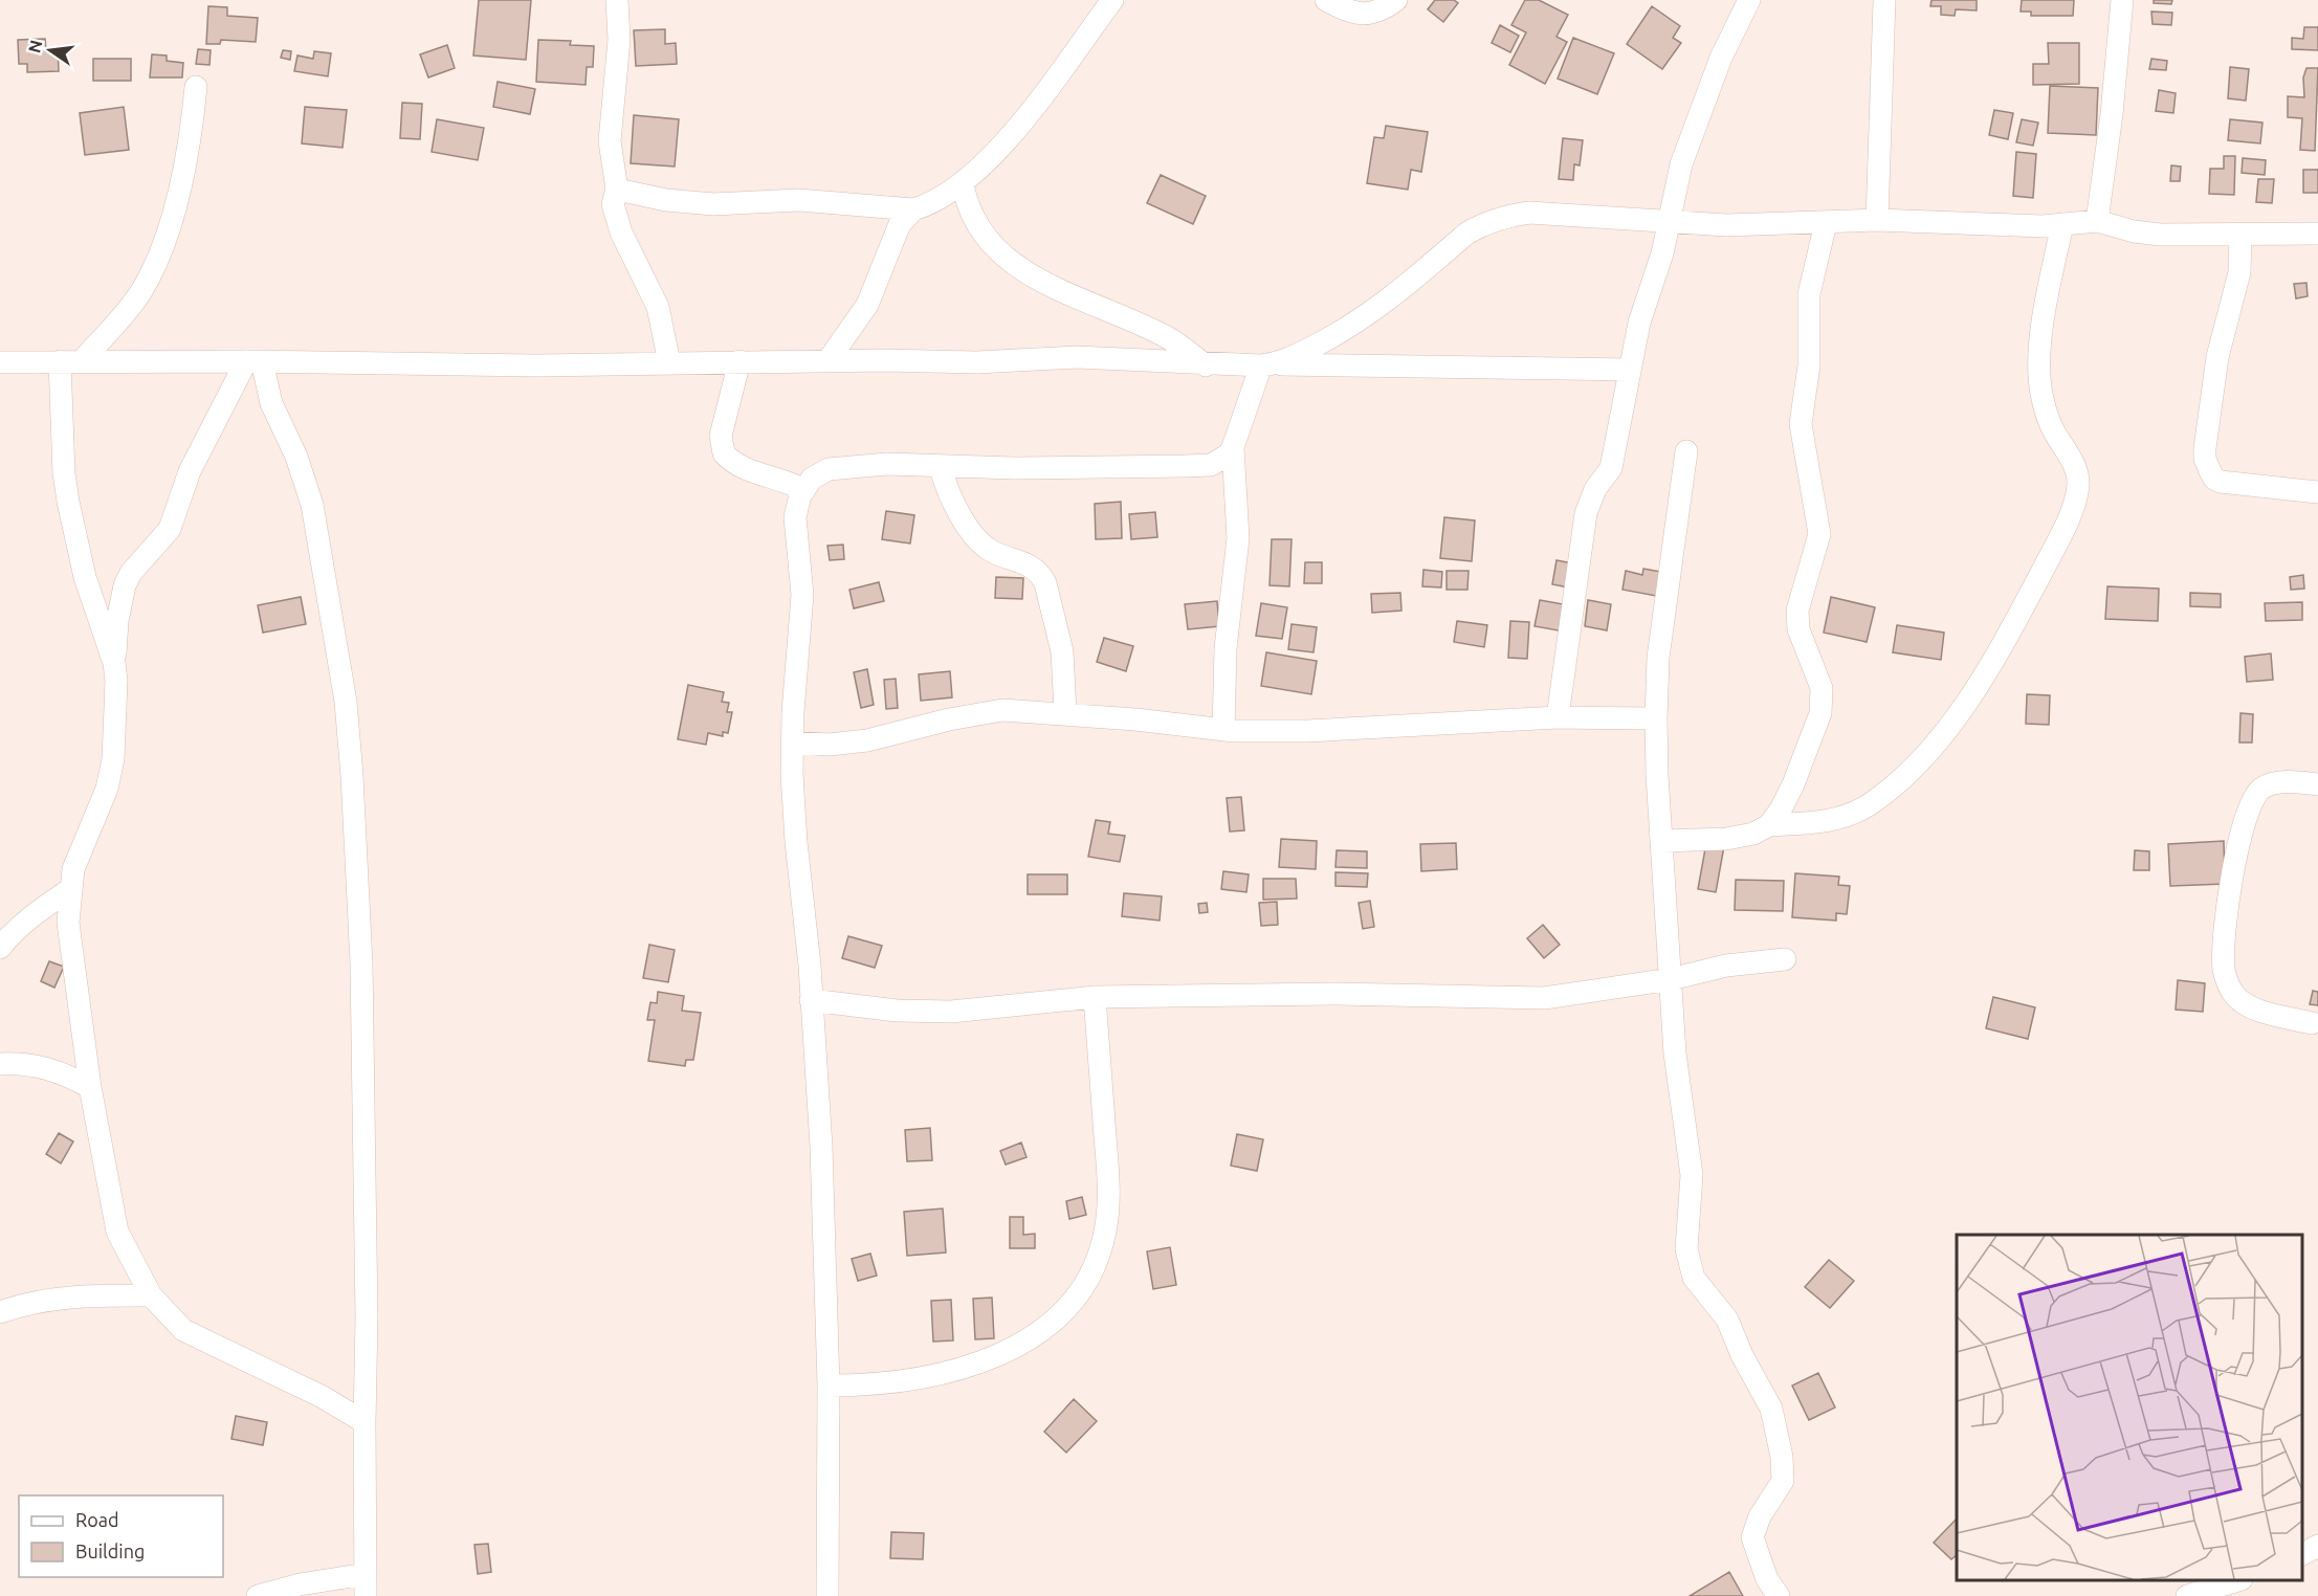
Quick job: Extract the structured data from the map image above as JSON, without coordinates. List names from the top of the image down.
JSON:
{
  "legend": ["Road", "Building"],
  "north": "left"
}
